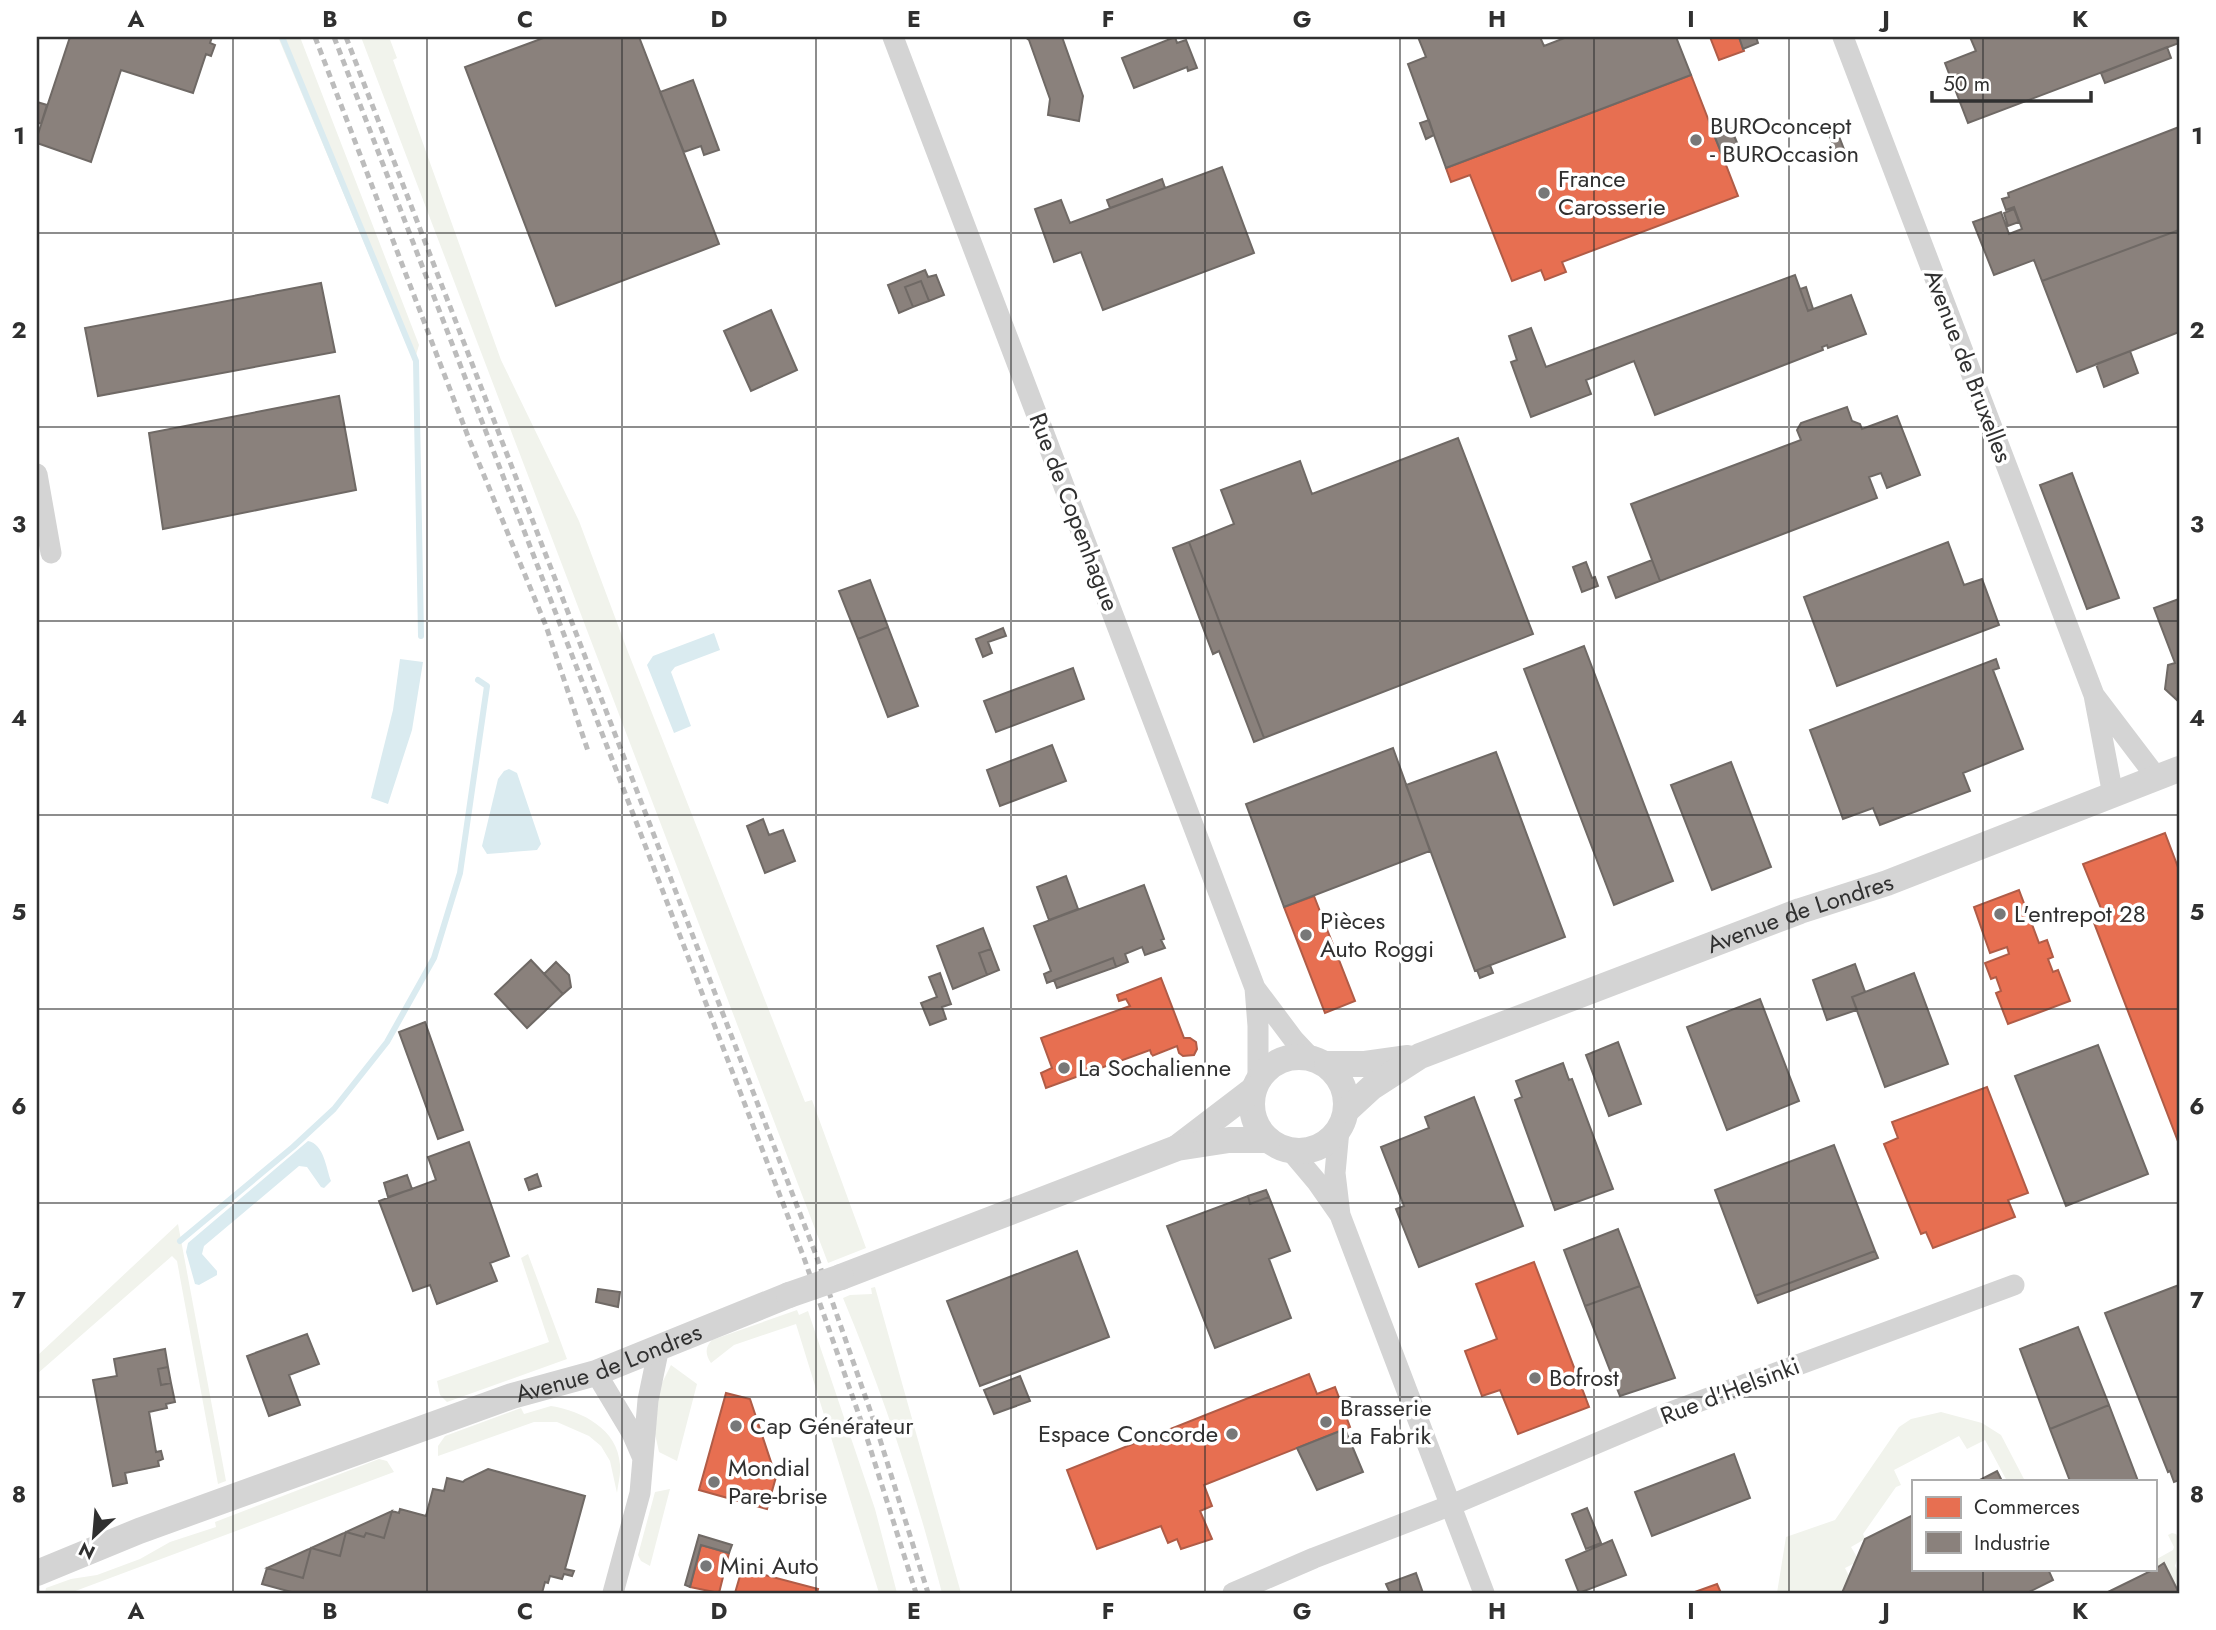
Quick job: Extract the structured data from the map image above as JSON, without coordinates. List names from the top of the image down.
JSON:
{
  "streets": {
    "street": [
      "Avenue de Bruxelles",
      "Rue de Copenhague",
      "Avenue de Londres",
      "Rue d'Helsinki"
    ]
  },
  "crossings": [
    ["Avenue de Bruxelles", "Avenue de Londres"],
    ["Rue de Copenhague", "Avenue de Londres"]
  ],
  "places": [
    "BUROconcept - BUROccasion",
    "France Carosserie",
    "L'entrepot 28",
    "Pièces Auto Roggi",
    "La Sochalienne",
    "Bofrost",
    "Brasserie La Fabrik",
    "Cap Générateur",
    "Espace Concorde",
    "Mondial Pare-brise",
    "Mini Auto"
  ],
  "legend": ["Commerces", "Industrie"],
  "scale_bar": "50 m",
  "north": "bottom left",
  "grid": {
    "columns": [
      "A",
      "B",
      "C",
      "D",
      "E",
      "F",
      "G",
      "H",
      "I",
      "J",
      "K"
    ],
    "rows": [
      "1",
      "2",
      "3",
      "4",
      "5",
      "6",
      "7",
      "8"
    ]
  }
}
